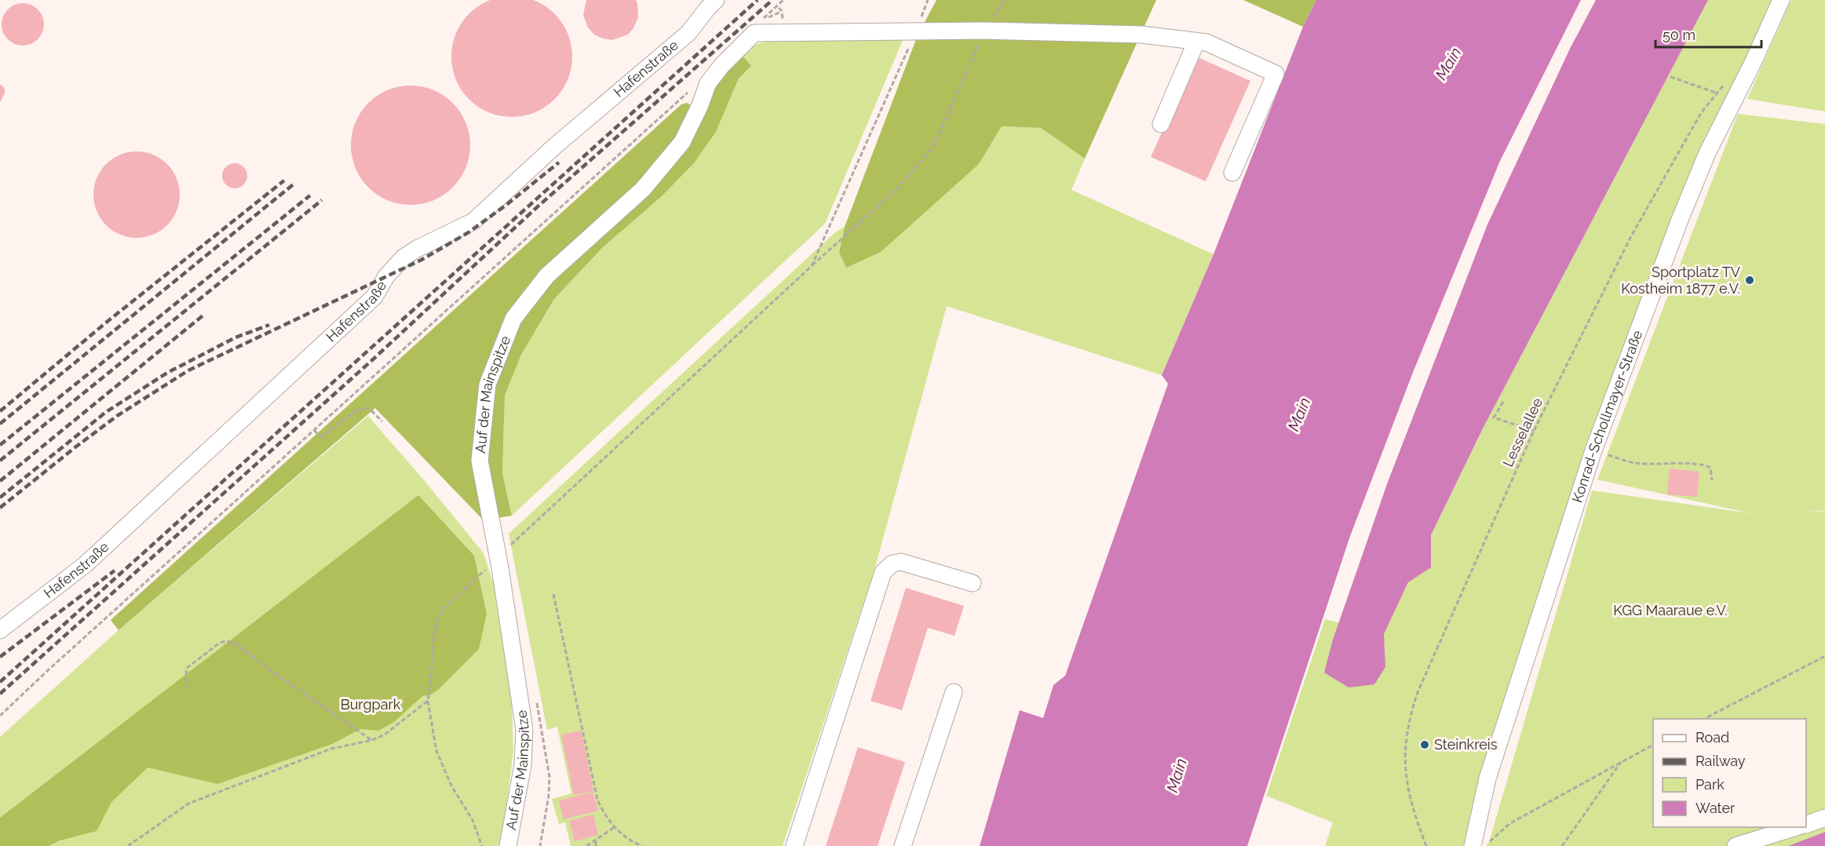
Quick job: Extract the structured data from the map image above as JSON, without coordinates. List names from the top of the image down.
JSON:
{
  "streets": {
    "street": ["Hafenstraße", "Auf der Mainspitze", "Konrad-Schollmayer-Straße"],
    "path": ["Lesselallee"]
  },
  "water": ["Main"],
  "parks": ["KGG Maaraue e.V.", "Burgpark"],
  "places": ["Sportplatz TV Kostheim 1877 e.V.", "Steinkreis"],
  "legend": [
    "Road",
    "Railway",
    "Park",
    "Water"
  ],
  "scale_bar": "50 m"
}
